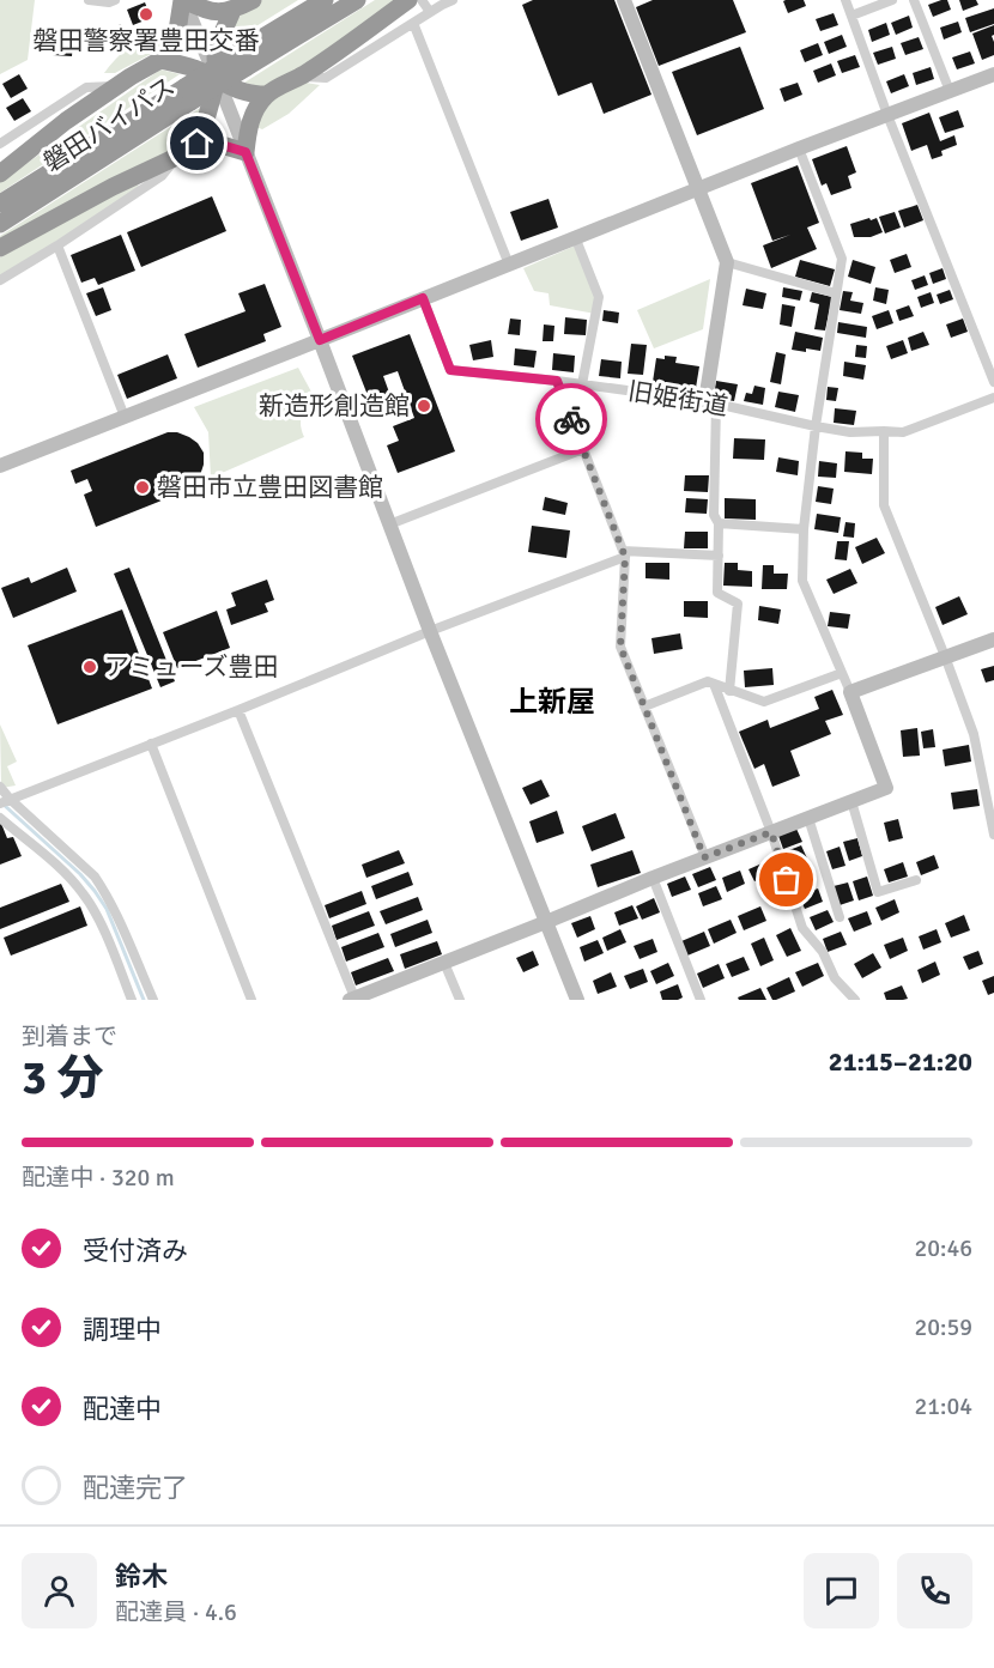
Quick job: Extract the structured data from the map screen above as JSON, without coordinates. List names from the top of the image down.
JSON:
{
  "streets": {
    "highway": ["磐田バイパス"],
    "street": ["旧姫街道"]
  },
  "districts": ["上新屋"],
  "places": [
    "磐田警察署豊田交番",
    "新造形創造館",
    "磐田市立豊田図書館",
    "アミューズ豊田"
  ],
  "page": {
    "heading": ["3 分", "到着まで", "21:15–21:20"],
    "panel": ["鈴木", "配達員 · 4.6"],
    "bar": "配達中 · 320 m",
    "list": [
      ["受付済み", "20:46"],
      ["調理中", "20:59"],
      ["配達中", "21:04"],
      "配達完了"
    ]
  }
}
